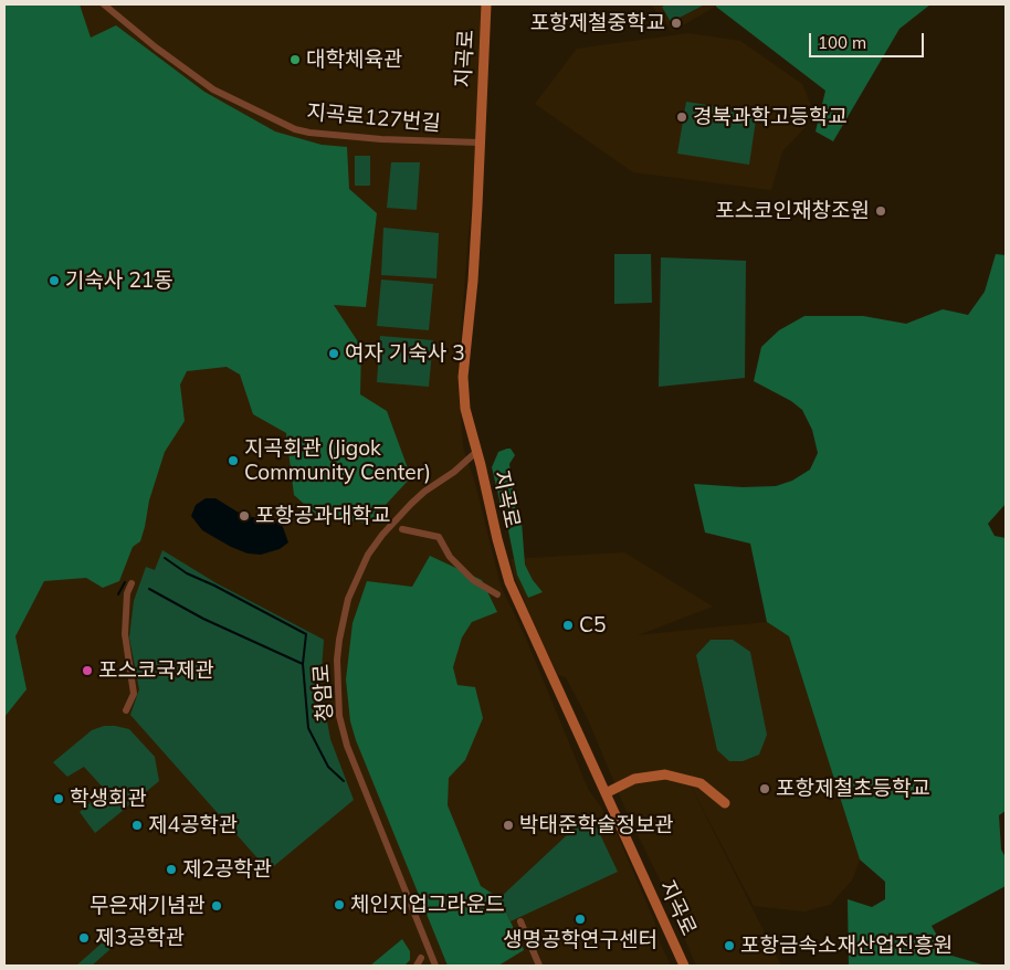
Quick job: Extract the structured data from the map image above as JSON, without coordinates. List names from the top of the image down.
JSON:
{
  "streets": {
    "street": ["지곡로", "지곡로127번길", "청암로"]
  },
  "crossings": [
    ["지곡로", "지곡로127번길"],
    ["지곡로", "청암로"]
  ],
  "places": [
    "포항제철중학교",
    "대학체육관",
    "경북과학고등학교",
    "포스코인재창조원",
    "기숙사 21동",
    "여자 기숙사 3",
    "지곡회관 (Jigok Community Center)",
    "포항공과대학교",
    "C5",
    "포스코국제관",
    "포항제철초등학교",
    "학생회관",
    "제4공학관",
    "박태준학술정보관",
    "제2공학관",
    "체인지업그라운드",
    "무은재기념관",
    "생명공학연구센터",
    "제3공학관",
    "포항금속소재산업진흥원"
  ],
  "scale_bar": "100 m"
}
